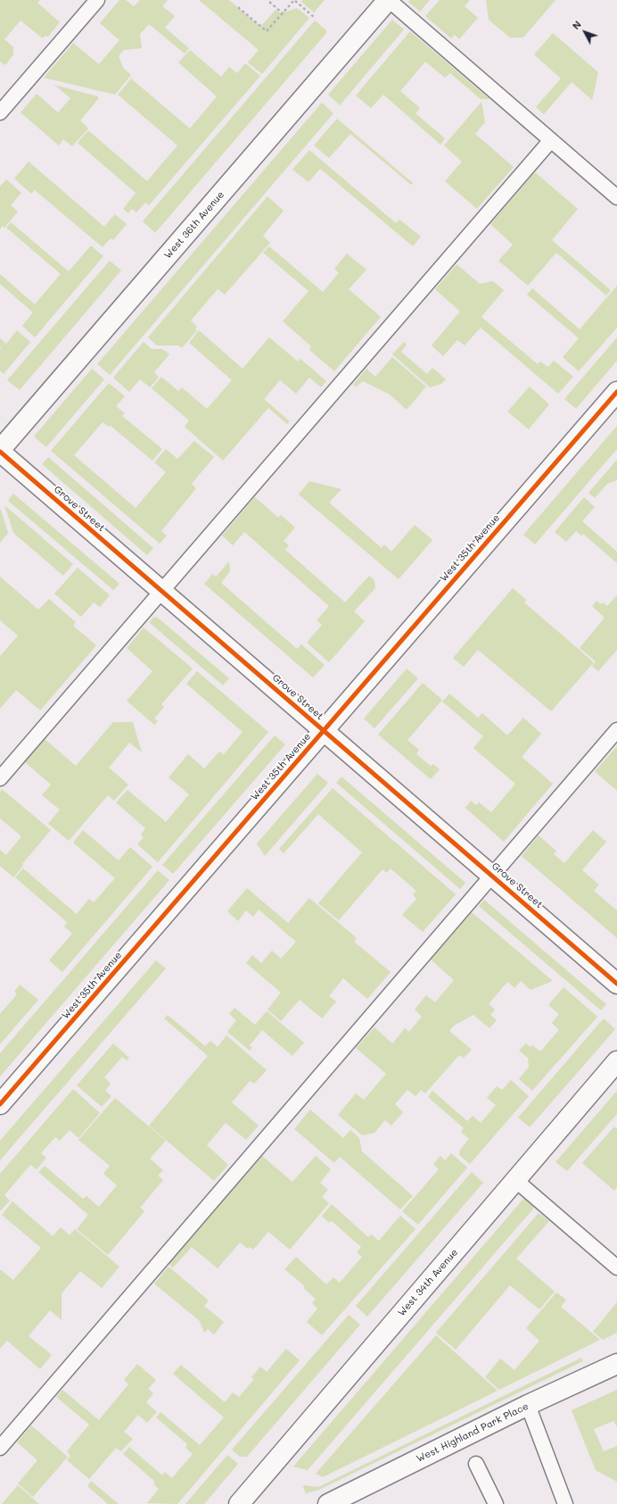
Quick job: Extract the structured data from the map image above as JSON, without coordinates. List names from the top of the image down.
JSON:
{
  "streets": {
    "street": [
      "West 36th Avenue",
      "Grove Street",
      "West 35th Avenue",
      "West 34th Avenue",
      "West Highland Park Place"
    ]
  },
  "crossings": [
    ["West 36th Avenue", "Grove Street"],
    ["Grove Street", "West 35th Avenue"]
  ],
  "north": "top left"
}
